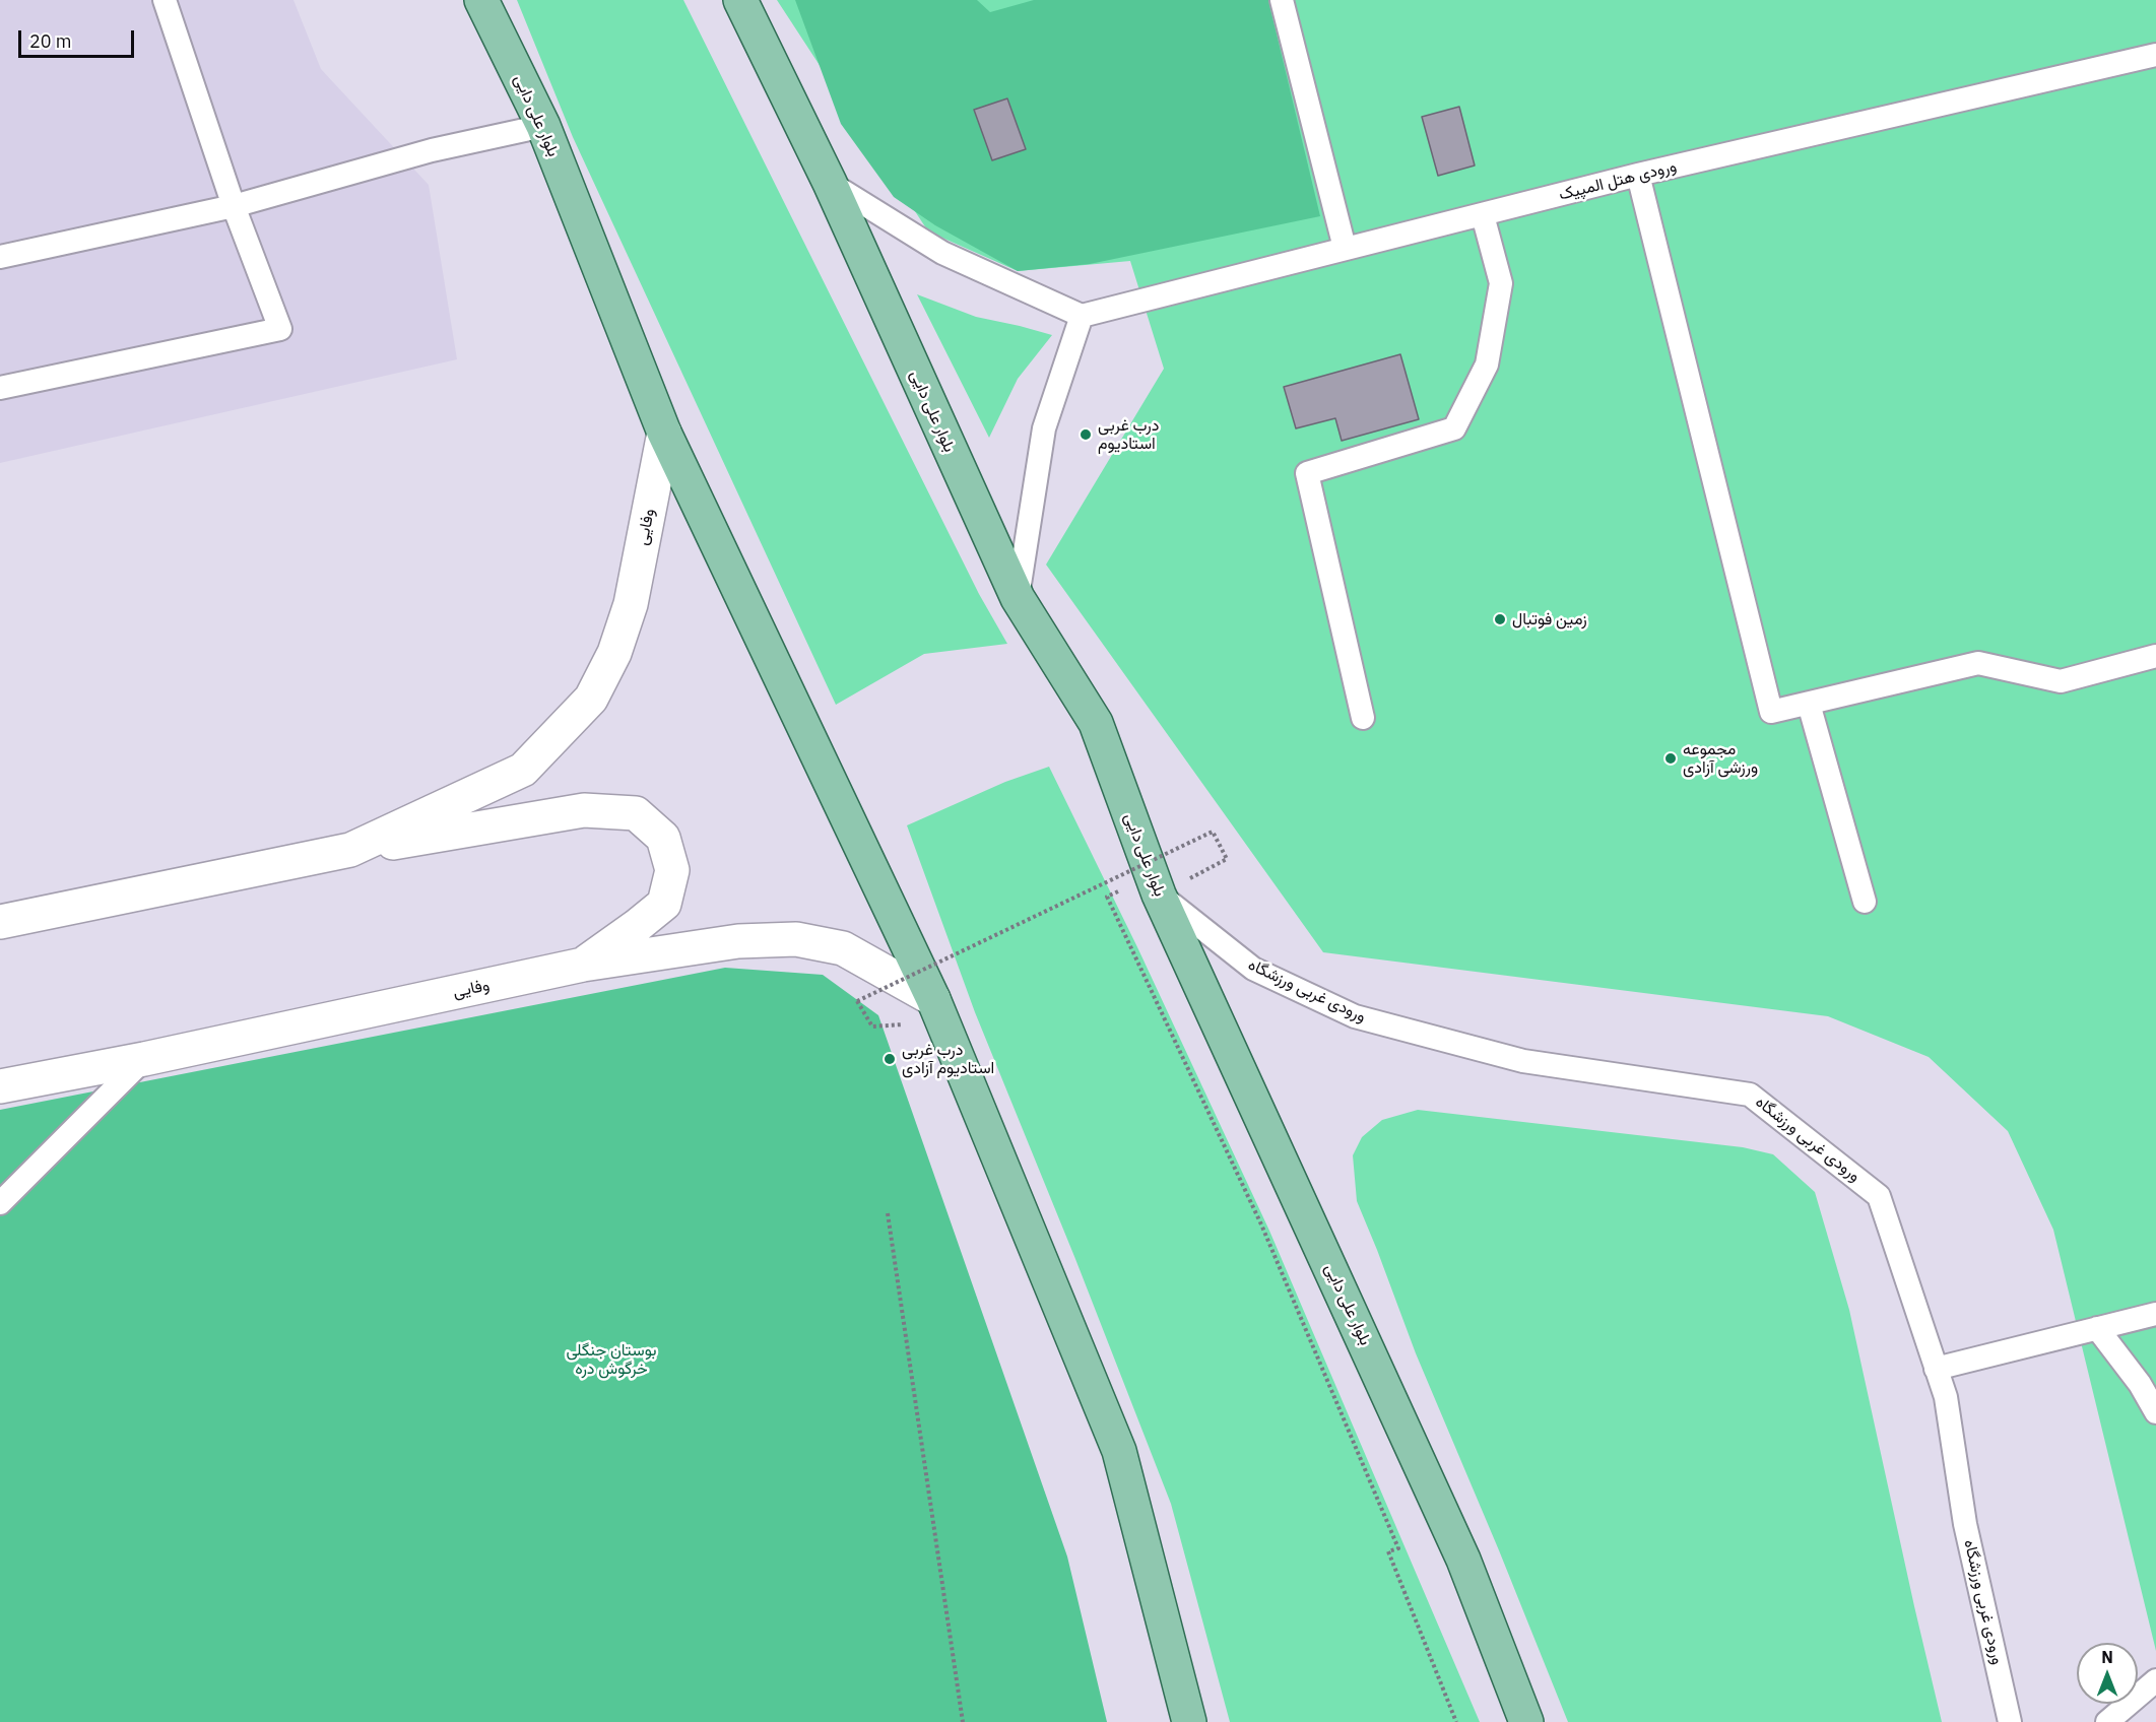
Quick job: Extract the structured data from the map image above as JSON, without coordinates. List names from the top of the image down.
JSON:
{
  "streets": {
    "main road": ["بلوار علی دایی"],
    "street": ["وفایی"],
    "lane": ["ورودی هتل المپیک", "ورودی غربی ورزشگاه"]
  },
  "crossings": [
    ["بلوار علی دایی", "وفایی"],
    ["بلوار علی دایی", "ورودی غربی ورزشگاه"]
  ],
  "parks": ["بوستان جنگلی خرگوش دره"],
  "places": [
    "درب غربی استادیوم",
    "زمین فوتبال",
    "مجموعه ورزشی آزادی",
    "درب غربی استادیوم آزادی"
  ],
  "scale_bar": "20 m",
  "north": "top"
}
